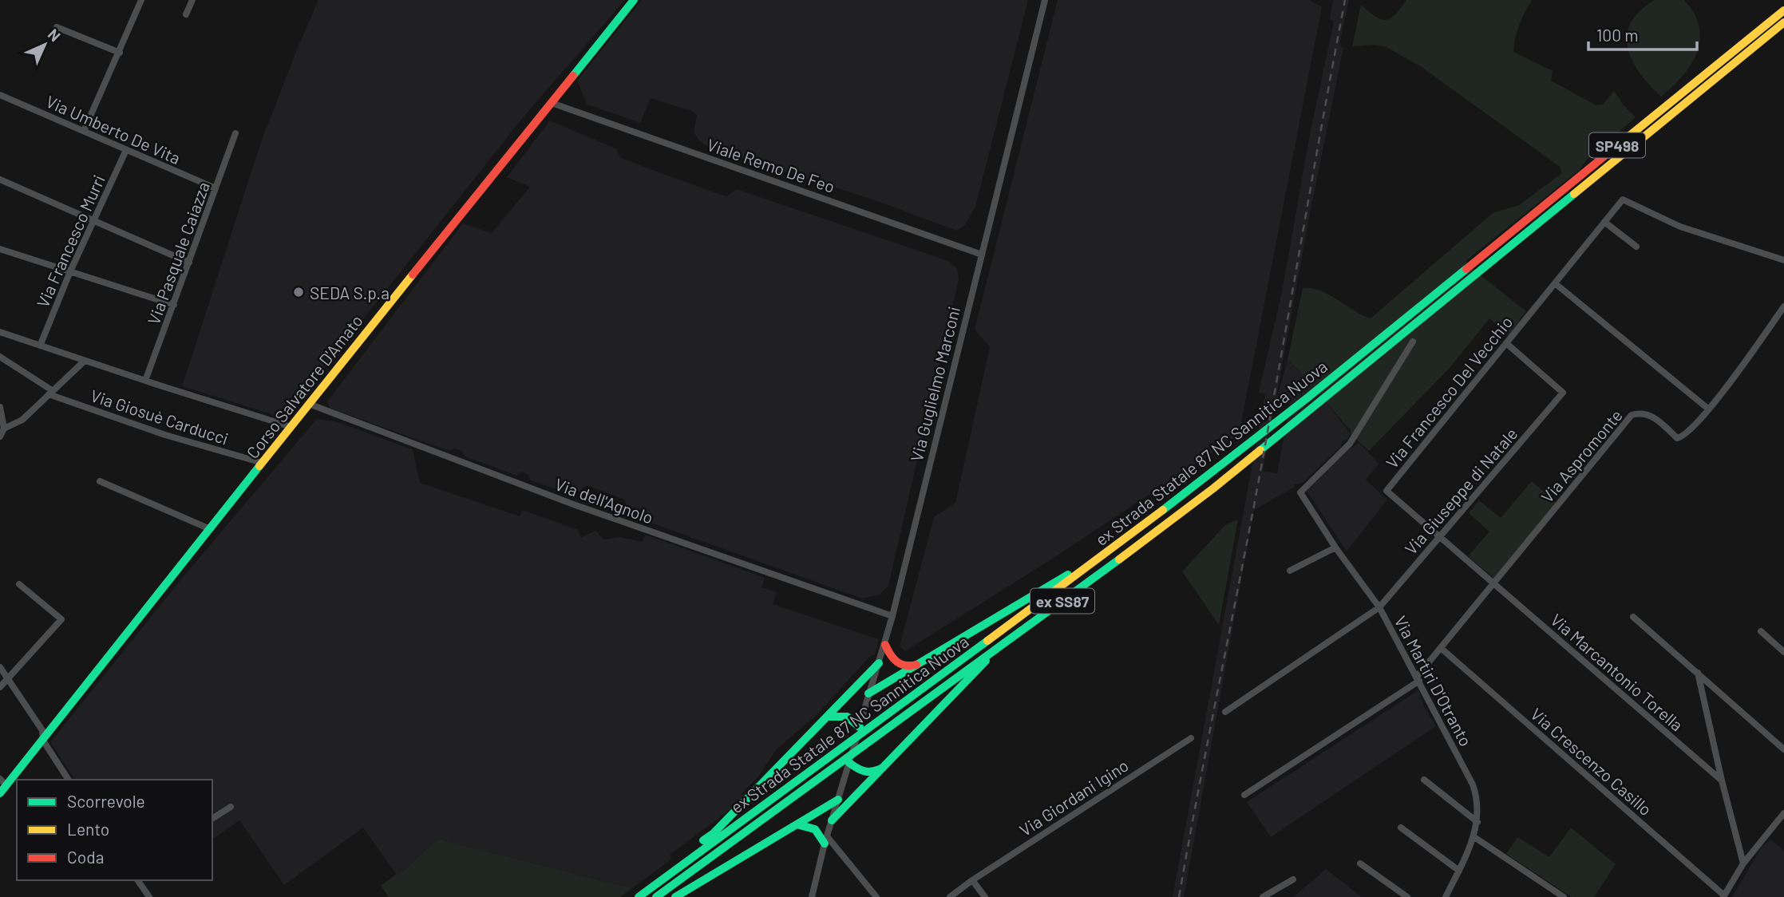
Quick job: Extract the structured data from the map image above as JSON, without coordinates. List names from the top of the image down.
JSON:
{
  "streets": {
    "main road": [
      "SP498",
      "Corso Salvatore D'Amato",
      "ex Strada Statale 87 NC Sannitica Nuova",
      "ex SS87"
    ],
    "street": [
      "Via Umberto De Vita",
      "Viale Remo De Feo",
      "Via Francesco Murri",
      "Via Pasquale Caiazza",
      "Via Guglielmo Marconi",
      "Via Francesco Del Vecchio",
      "Via Giosuè Carducci",
      "Via Aspromonte",
      "Via Giuseppe di Natale",
      "Via dell'Agnolo",
      "Via Marcantonio Torella",
      "Via Martiri D'Otranto",
      "Via Crescenzo Casillo",
      "Via Giordani Igino"
    ]
  },
  "crossings": [
    ["Via Umberto De Vita", "Via Francesco Murri"],
    ["Via Umberto De Vita", "Via Pasquale Caiazza"],
    ["Viale Remo De Feo", "Via Guglielmo Marconi"],
    ["Viale Remo De Feo", "Corso Salvatore D'Amato"],
    ["Via Guglielmo Marconi", "Via dell'Agnolo"],
    ["Corso Salvatore D'Amato", "Via Giosuè Carducci"],
    ["Corso Salvatore D'Amato", "Via dell'Agnolo"],
    ["Via Francesco Del Vecchio", "Via Aspromonte"],
    ["Via Francesco Del Vecchio", "Via Giuseppe di Natale"],
    ["Via Francesco Del Vecchio", "Via Marcantonio Torella"],
    ["Via Aspromonte", "Via Marcantonio Torella"],
    ["Via Giuseppe di Natale", "Via Martiri D'Otranto"]
  ],
  "places": ["SEDA S.p.a"],
  "legend": ["Scorrevole", "Lento", "Coda"],
  "scale_bar": "100 m",
  "north": "top right"
}
